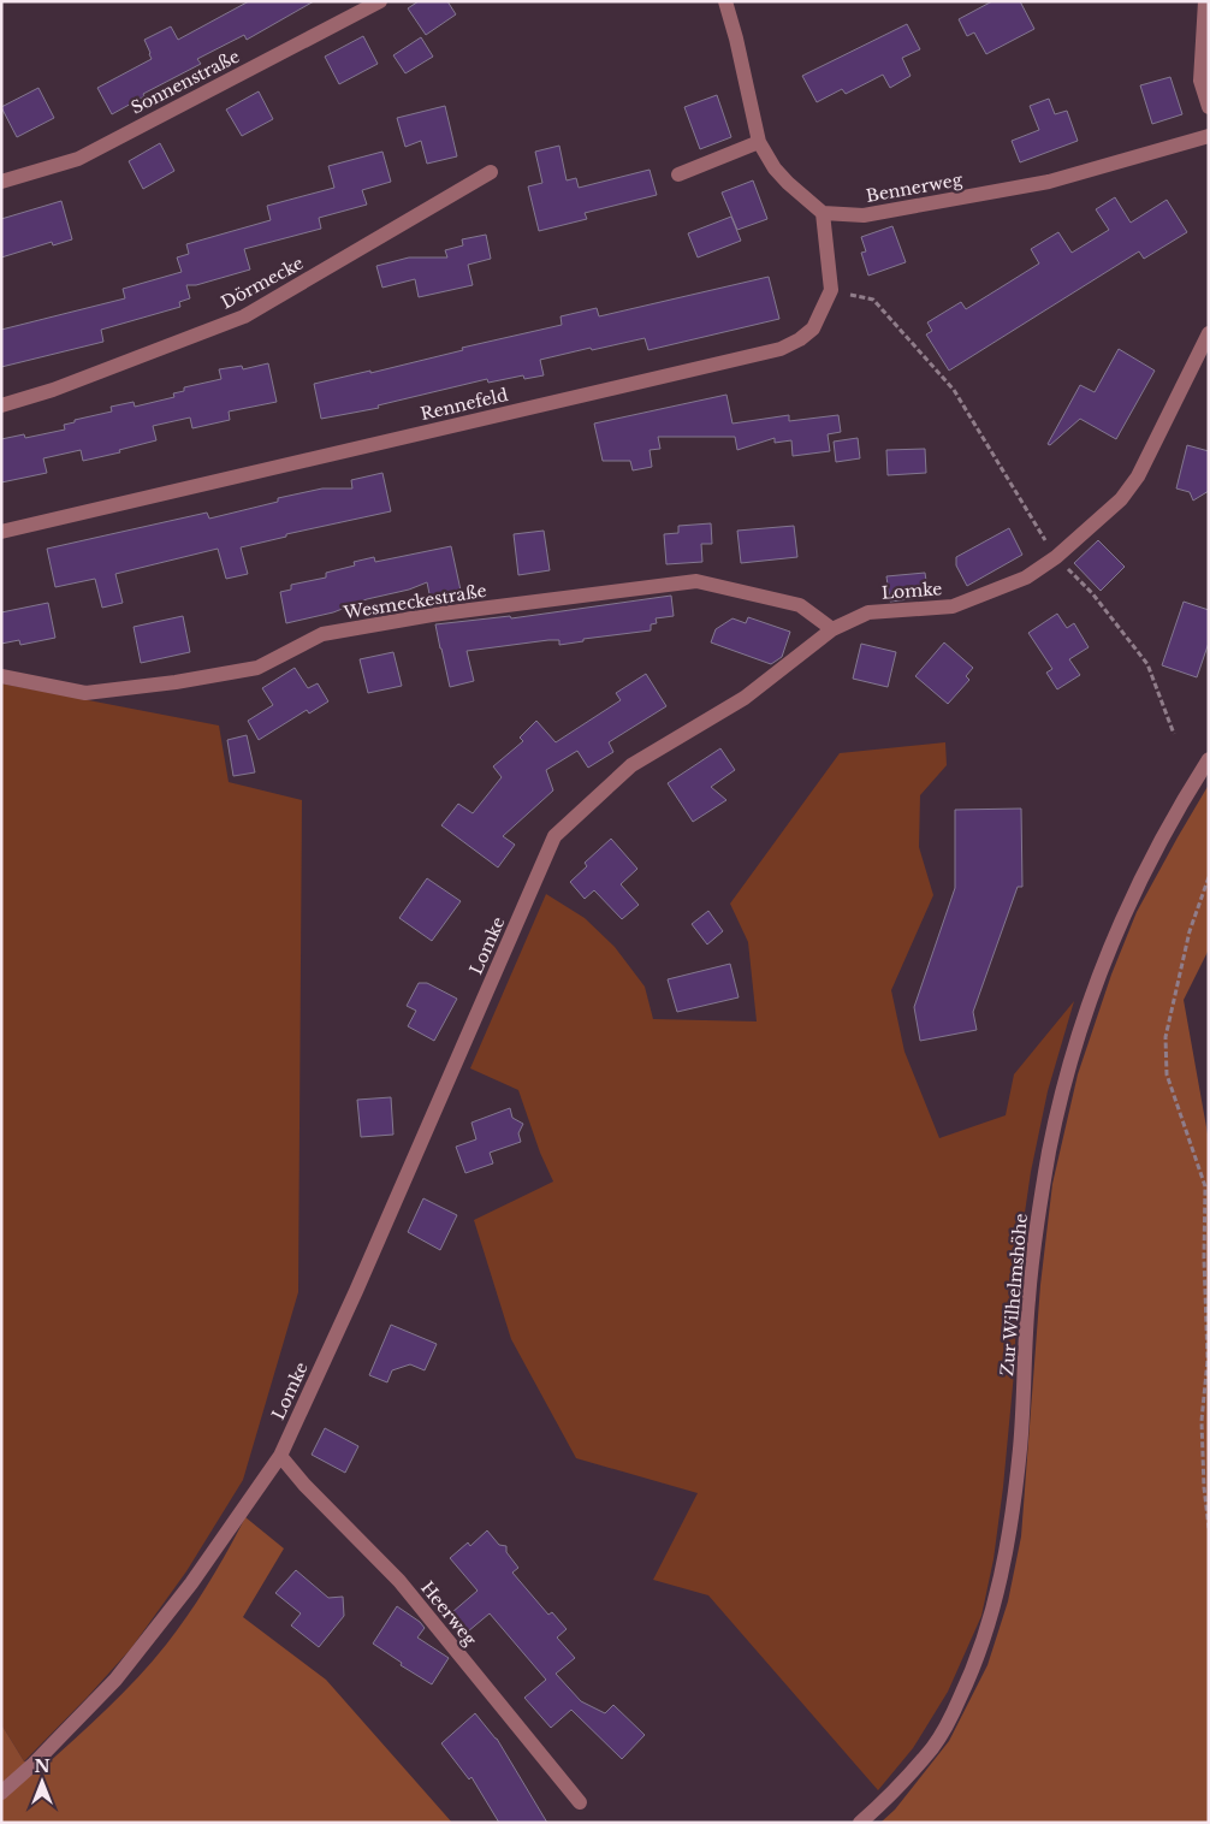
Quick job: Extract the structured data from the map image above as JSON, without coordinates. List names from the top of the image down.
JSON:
{
  "streets": {
    "street": [
      "Sonnenstraße",
      "Bennerweg",
      "Dörmecke",
      "Rennefeld",
      "Lomke",
      "Wesmeckestraße",
      "Zur Wilhelmshöhe",
      "Heerweg"
    ]
  },
  "crossings": [
    ["Lomke", "Wesmeckestraße"],
    ["Lomke", "Heerweg"]
  ],
  "north": "top"
}
